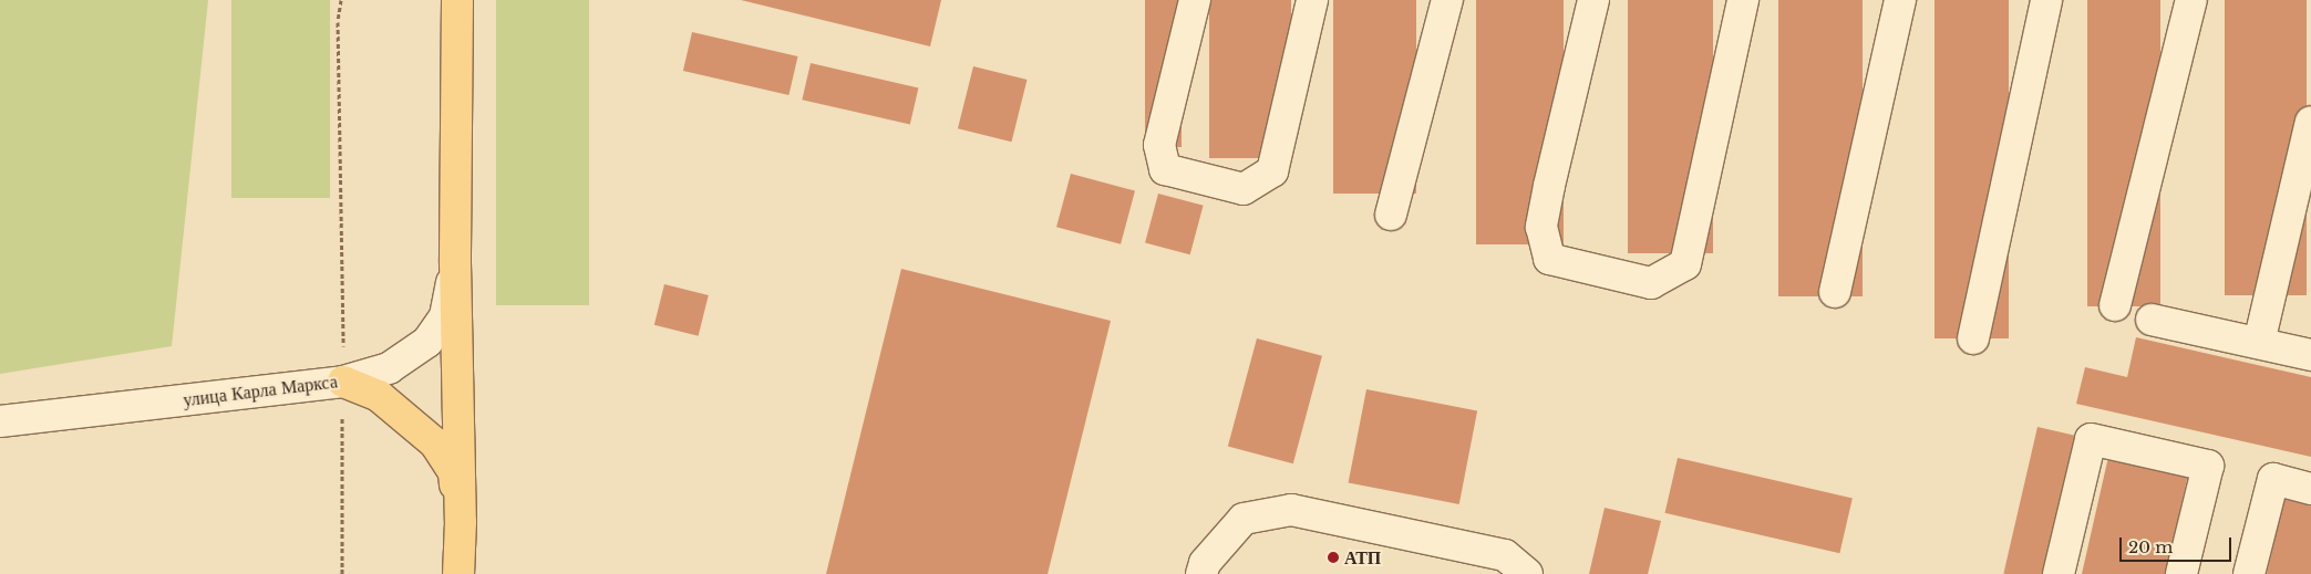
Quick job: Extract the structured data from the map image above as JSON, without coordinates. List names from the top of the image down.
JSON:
{
  "streets": {
    "street": ["улица Карла Маркса"]
  },
  "places": ["АТП"],
  "scale_bar": "20 m"
}
